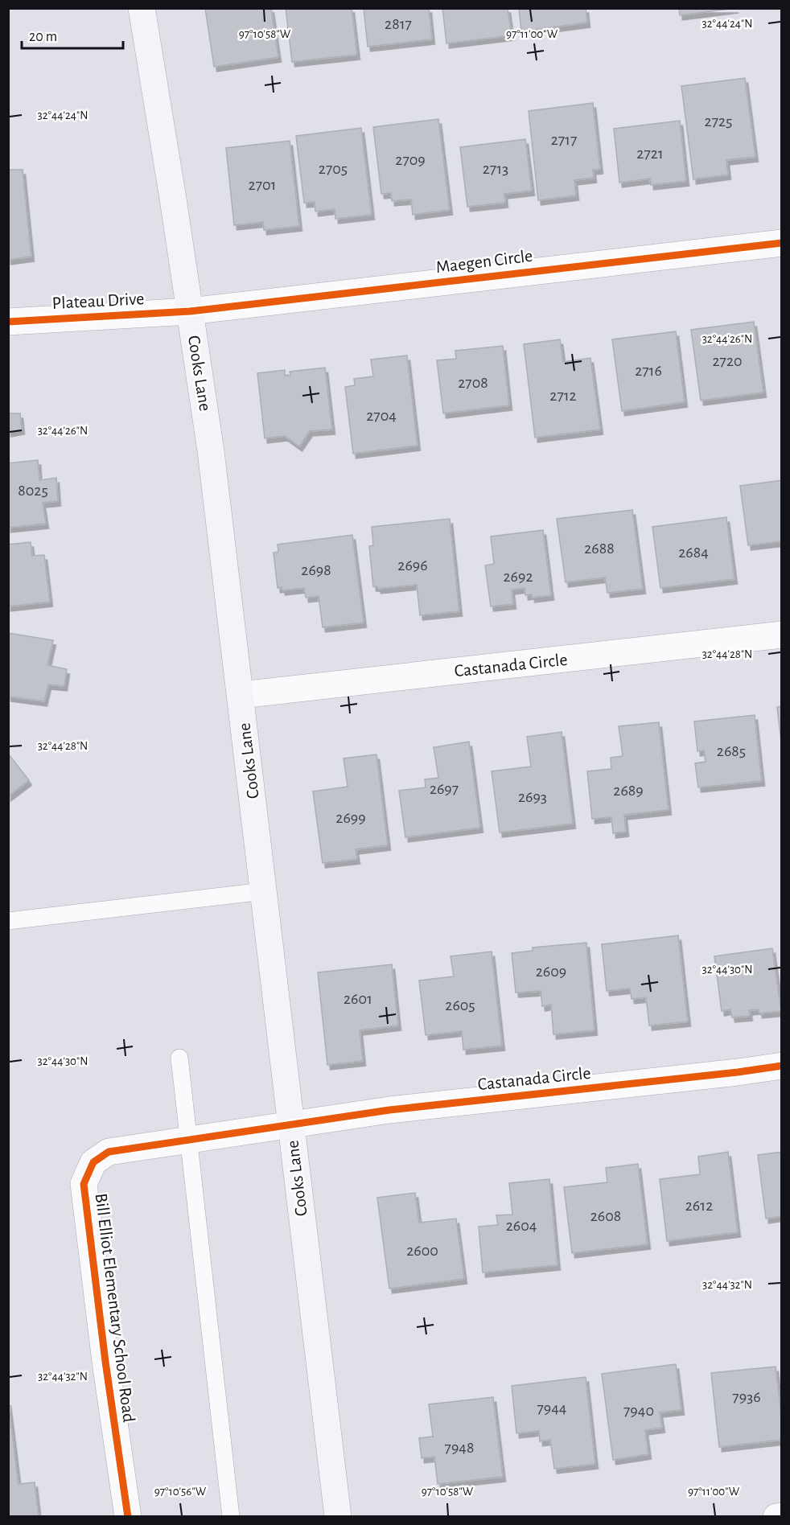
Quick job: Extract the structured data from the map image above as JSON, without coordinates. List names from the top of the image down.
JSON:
{
  "streets": {
    "main road": ["Cooks Lane"],
    "street": [
      "Maegen Circle",
      "Plateau Drive",
      "Castanada Circle",
      "Bill Elliot Elementary School Road"
    ]
  },
  "crossings": [
    ["Maegen Circle", "Plateau Drive"],
    ["Maegen Circle", "Cooks Lane"],
    ["Plateau Drive", "Cooks Lane"],
    ["Cooks Lane", "Castanada Circle"],
    ["Cooks Lane", "Bill Elliot Elementary School Road"],
    ["Castanada Circle", "Bill Elliot Elementary School Road"]
  ],
  "house_numbers": [
    "2817",
    "2725",
    "2717",
    "2721",
    "2709",
    "2705",
    "2713",
    "2701",
    "2720",
    "2716",
    "2708",
    "2712",
    "2704",
    "8025",
    "2688",
    "2684",
    "2696",
    "2698",
    "2692",
    "2685",
    "2697",
    "2689",
    "2693",
    "2699",
    "2609",
    "2601",
    "2605",
    "2612",
    "2608",
    "2604",
    "2600",
    "7936",
    "7944",
    "7940",
    "7948"
  ],
  "scale_bar": "20 m",
  "coordinates": [
    "32°44'24\"N",
    "97°10'58\"W",
    "97°11'00\"W",
    "32°44'26\"N",
    "32°44'28\"N",
    "32°44'30\"N",
    "32°44'32\"N",
    "97°10'56\"W"
  ]
}
